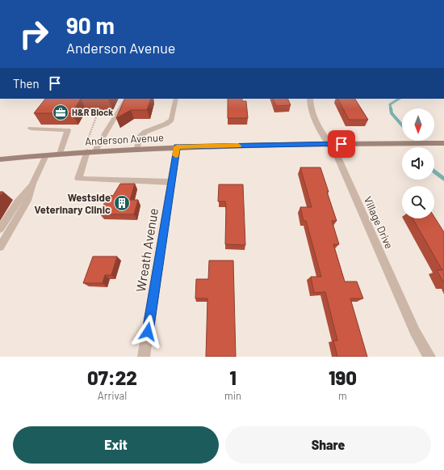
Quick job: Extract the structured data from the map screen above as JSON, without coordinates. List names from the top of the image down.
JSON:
{
  "streets": {
    "main road": ["Anderson Avenue"],
    "street": ["Village Drive", "Wreath Avenue"]
  },
  "crossings": [
    ["Anderson Avenue", "Village Drive"],
    ["Anderson Avenue", "Wreath Avenue"]
  ],
  "places": {
    "office": ["H&R Block"],
    "building": ["Westside Veterinary Clinic"]
  },
  "north": "bottom",
  "page": {
    "turn": ["90 m", "Anderson Avenue"],
    "then": "Then",
    "eta": [
      "07:22",
      "Arrival",
      "1",
      "min",
      "190",
      "m"
    ],
    "buttons": ["Exit", "Share"]
  }
}
